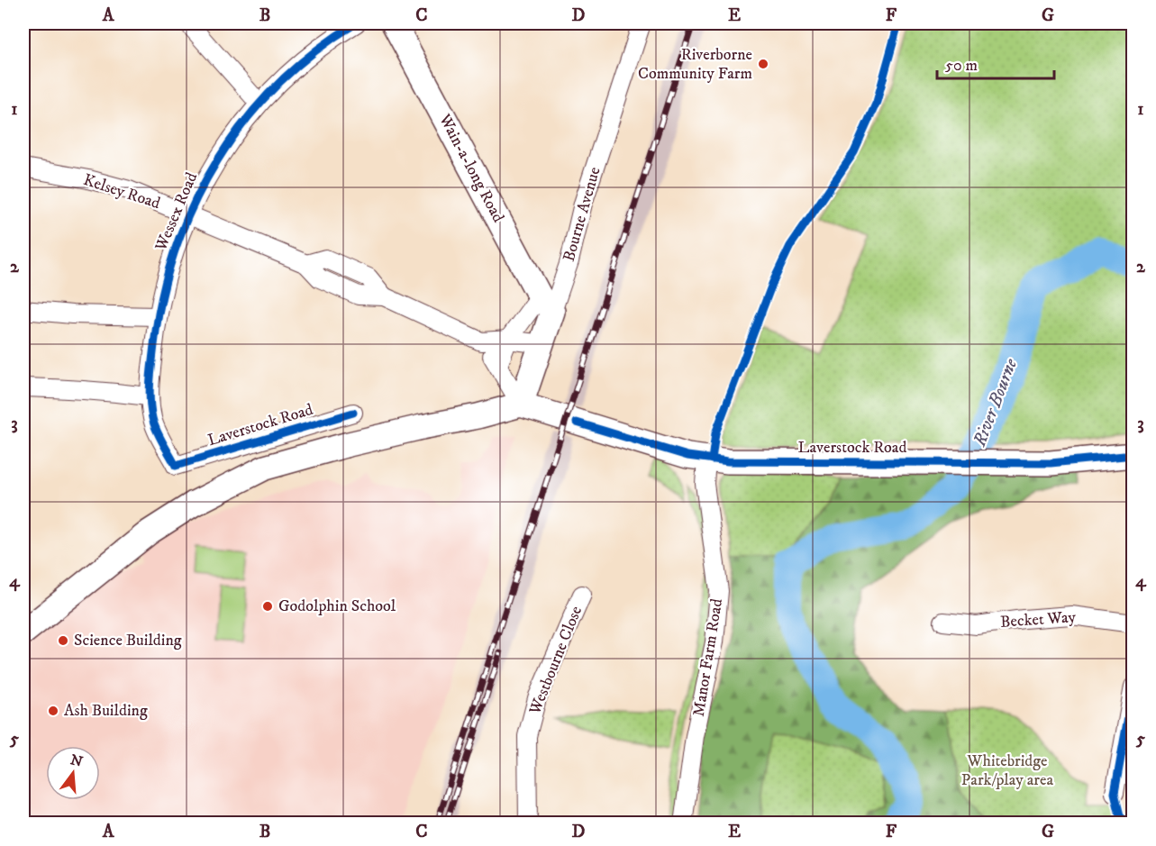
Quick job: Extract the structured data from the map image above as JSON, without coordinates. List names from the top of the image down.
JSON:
{
  "streets": {
    "street": [
      "Wain-a-long Road",
      "Kelsey Road",
      "Wessex Road",
      "Bourne Avenue",
      "Laverstock Road",
      "Becket Way",
      "Manor Farm Road",
      "Westbourne Close"
    ]
  },
  "crossings": [
    ["Wain-a-long Road", "Bourne Avenue"],
    ["Kelsey Road", "Wessex Road"],
    ["Kelsey Road", "Bourne Avenue"],
    ["Kelsey Road", "Laverstock Road"],
    ["Wessex Road", "Laverstock Road"],
    ["Bourne Avenue", "Laverstock Road"],
    ["Laverstock Road", "Manor Farm Road"]
  ],
  "water": ["River Bourne"],
  "parks": ["Whitebridge Park/play area"],
  "places": [
    "Riverborne Community Farm",
    "Godolphin School",
    "Science Building",
    "Ash Building"
  ],
  "scale_bar": "50 m",
  "north": "top",
  "grid": {
    "columns": [
      "A",
      "B",
      "C",
      "D",
      "E",
      "F",
      "G"
    ],
    "rows": [
      "1",
      "2",
      "3",
      "4",
      "5"
    ]
  }
}
